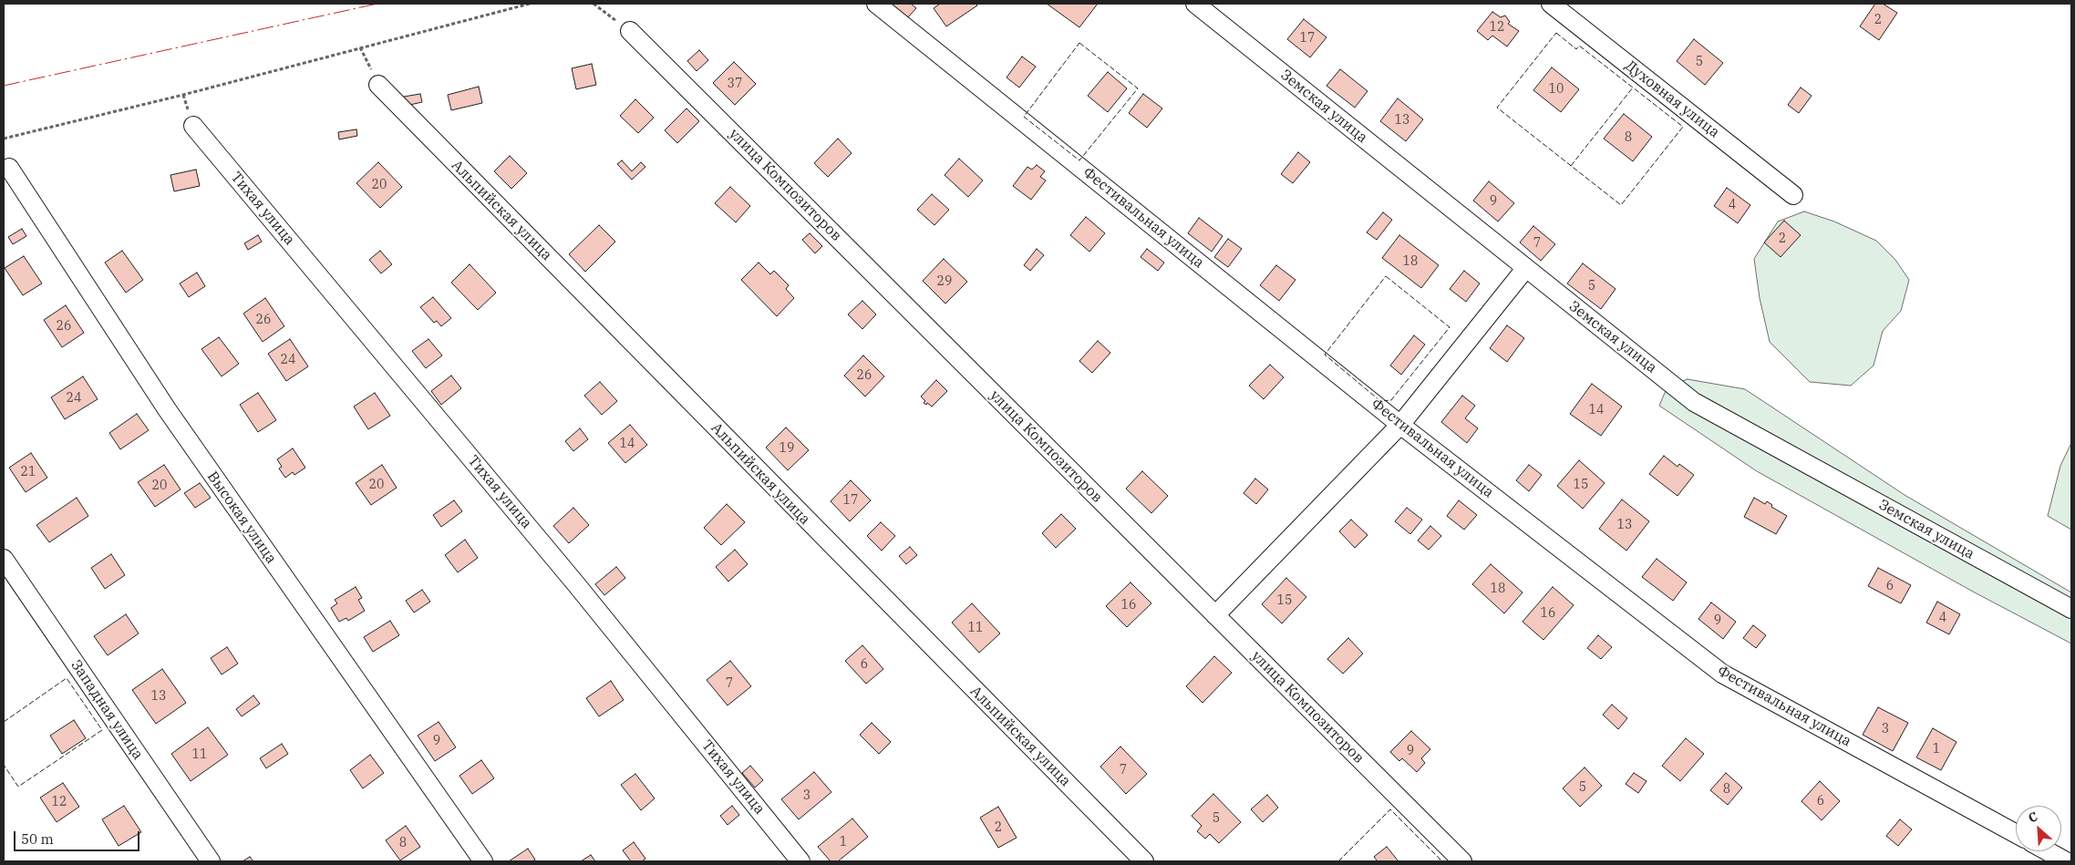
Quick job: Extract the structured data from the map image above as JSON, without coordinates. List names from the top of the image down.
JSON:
{
  "streets": {
    "street": [
      "Духовная улица",
      "Земская улица",
      "улица Композиторов",
      "Тихая улица",
      "Альпийская улица",
      "Фестивальная улица",
      "Высокая улица",
      "Западная улица"
    ]
  },
  "house_numbers": [
    "2",
    "12",
    "17",
    "5",
    "37",
    "10",
    "13",
    "8",
    "20",
    "9",
    "4",
    "2",
    "7",
    "18",
    "29",
    "5",
    "26",
    "26",
    "24",
    "26",
    "24",
    "14",
    "14",
    "19",
    "21",
    "20",
    "15",
    "20",
    "17",
    "13",
    "6",
    "18",
    "15",
    "16",
    "16",
    "4",
    "9",
    "11",
    "6",
    "7",
    "13",
    "3",
    "9",
    "1",
    "9",
    "11",
    "7",
    "5",
    "8",
    "3",
    "6",
    "12",
    "5",
    "2",
    "1",
    "8"
  ],
  "scale_bar": "50 m",
  "north": "top left"
}
